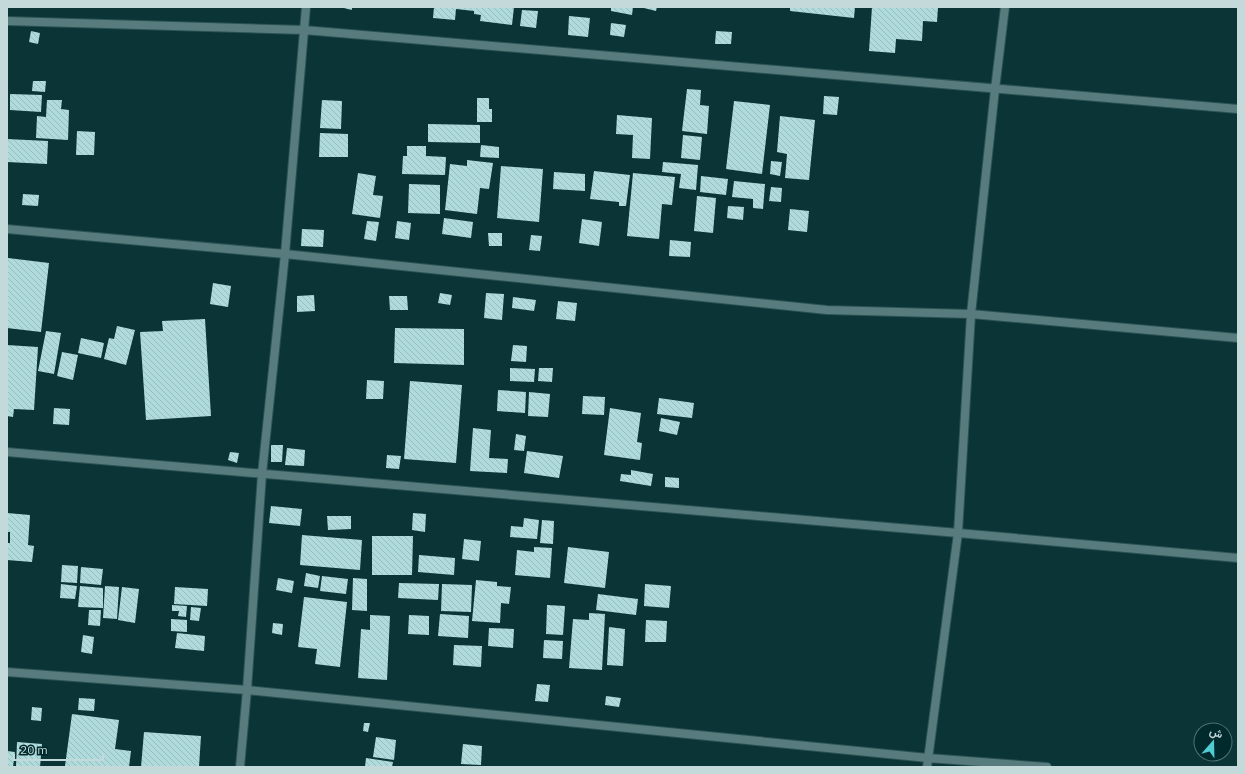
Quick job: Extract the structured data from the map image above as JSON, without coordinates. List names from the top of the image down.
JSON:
{
  "scale_bar": "20 m",
  "north": "top"
}
